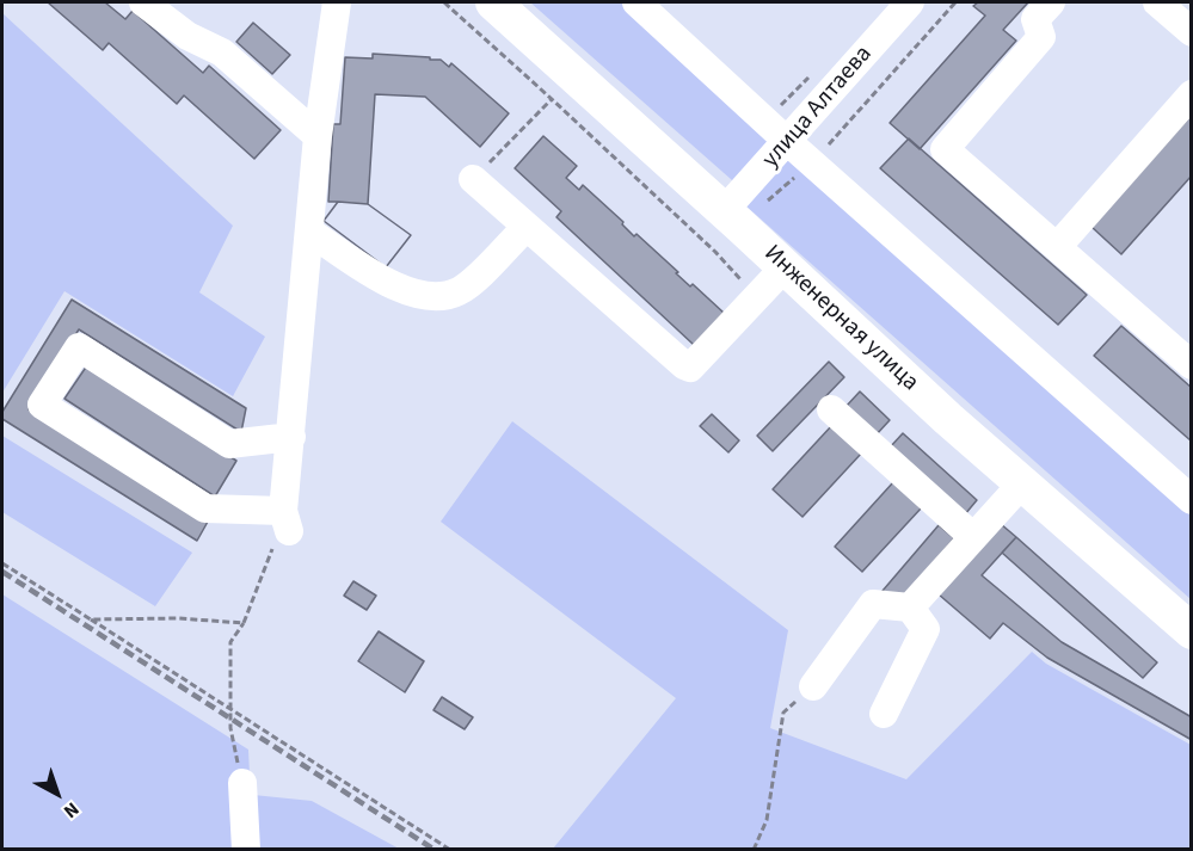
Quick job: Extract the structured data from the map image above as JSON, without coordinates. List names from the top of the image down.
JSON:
{
  "streets": {
    "main road": ["Инженерная улица"],
    "street": ["улица Алтаева"]
  },
  "crossings": [
    ["улица Алтаева", "Инженерная улица"]
  ],
  "north": "bottom right"
}
